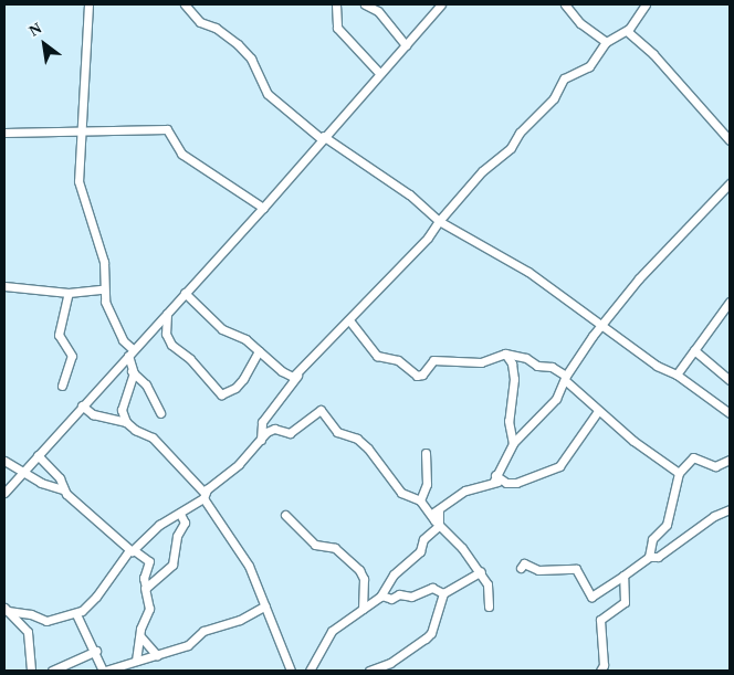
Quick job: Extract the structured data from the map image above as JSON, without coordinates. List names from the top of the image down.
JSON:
{
  "north": "top left"
}
